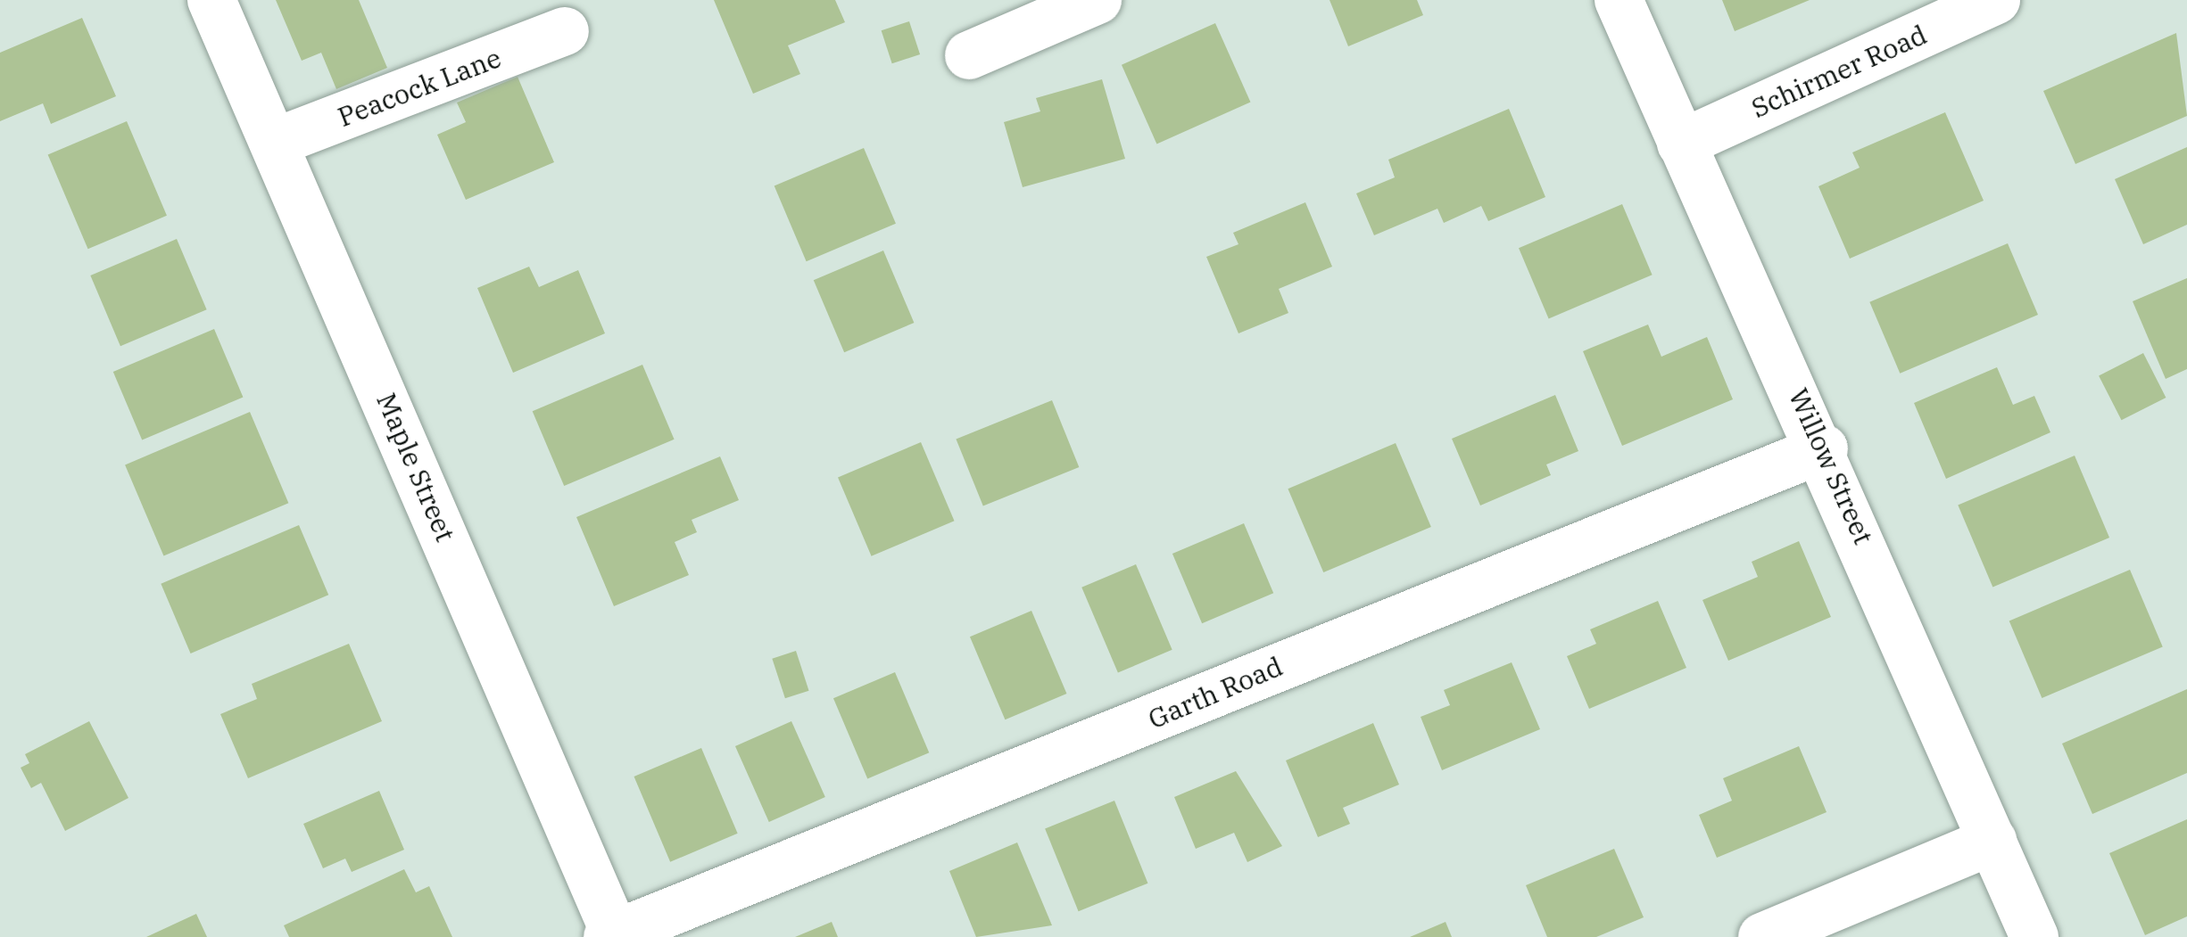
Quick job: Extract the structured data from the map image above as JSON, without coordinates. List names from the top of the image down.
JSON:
{
  "streets": {
    "street": [
      "Schirmer Road",
      "Peacock Lane",
      "Willow Street",
      "Maple Street",
      "Garth Road"
    ]
  },
  "crossings": [
    ["Schirmer Road", "Willow Street"],
    ["Peacock Lane", "Maple Street"],
    ["Willow Street", "Garth Road"],
    ["Maple Street", "Garth Road"]
  ]
}
